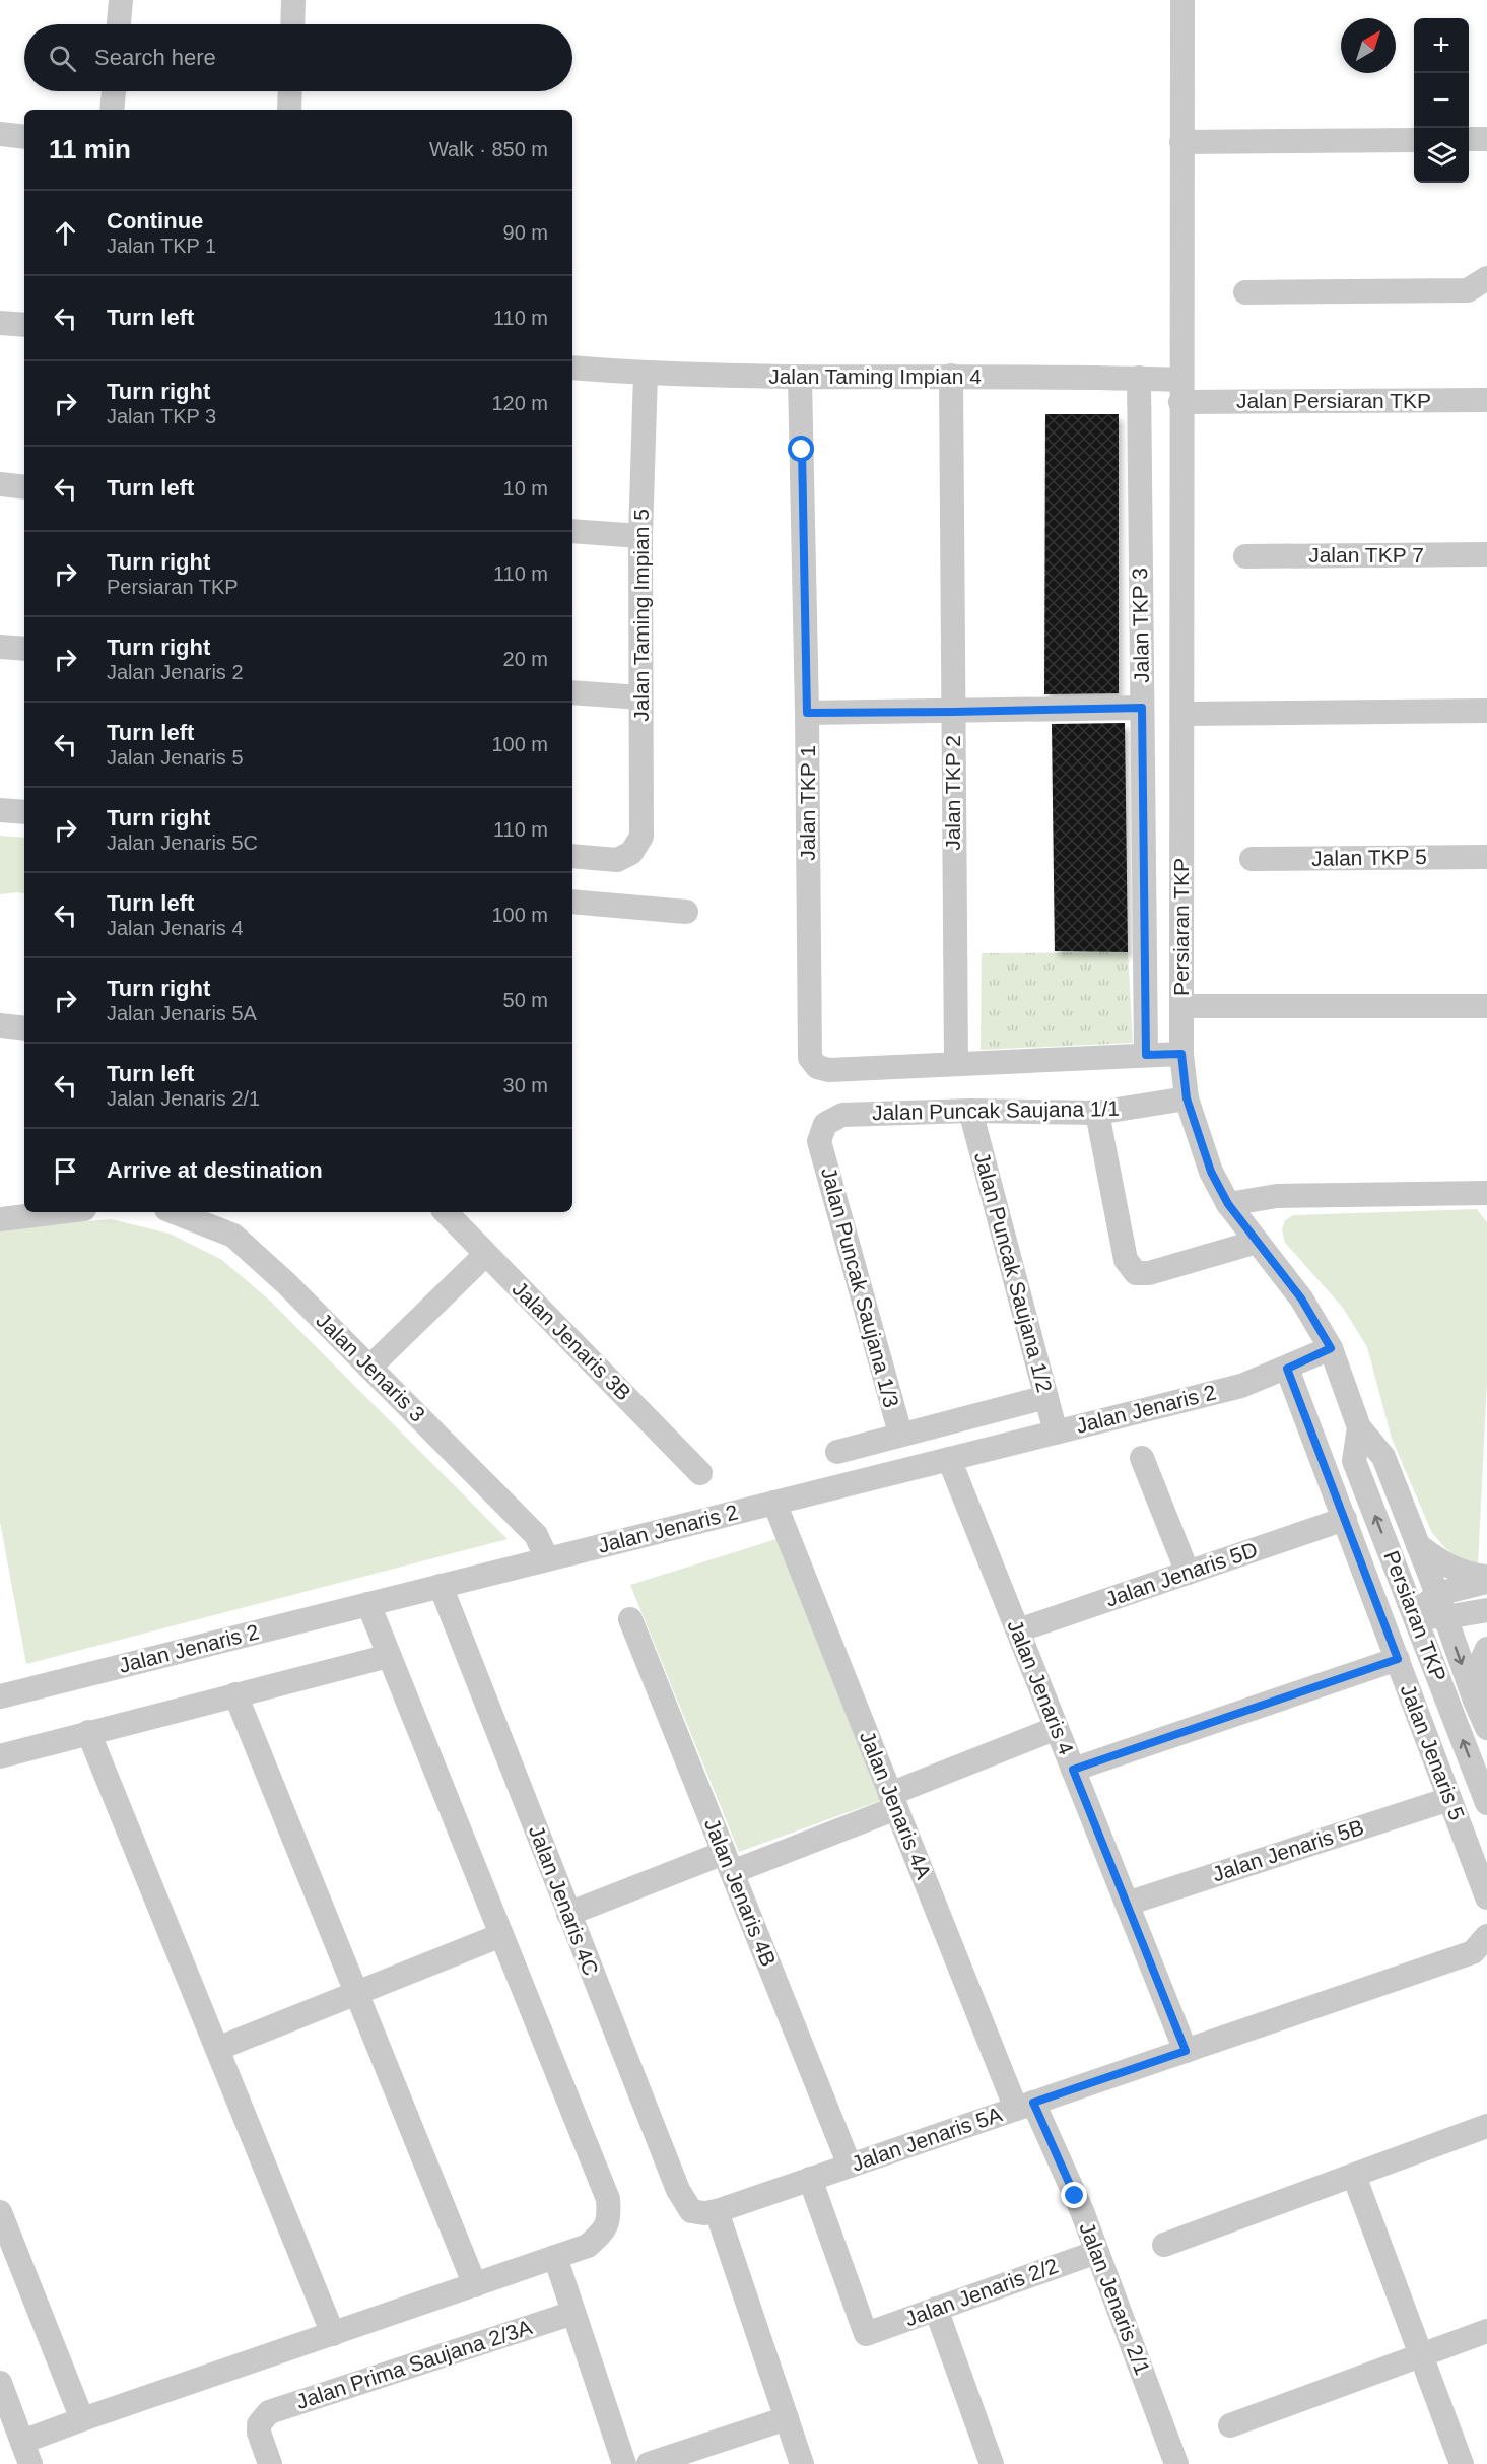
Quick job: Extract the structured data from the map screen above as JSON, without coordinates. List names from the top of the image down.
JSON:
{
  "streets": {
    "street": [
      "Jalan Taming Impian 4",
      "Jalan Persiaran TKP",
      "Jalan TKP 7",
      "Jalan Taming Impian 5",
      "Jalan TKP 3",
      "Jalan TKP 2",
      "Jalan TKP 1",
      "Jalan TKP 5",
      "Persiaran TKP",
      "Jalan Puncak Saujana 1/1",
      "Jalan Puncak Saujana 1/2",
      "Jalan Puncak Saujana 1/3",
      "Jalan Jenaris 3B",
      "Jalan Jenaris 3",
      "Jalan Jenaris 2",
      "Jalan Jenaris 5D",
      "Jalan Jenaris 4",
      "Jalan Jenaris 5",
      "Jalan Jenaris 4A",
      "Jalan Jenaris 5B",
      "Jalan Jenaris 4B",
      "Jalan Jenaris 4C",
      "Jalan Jenaris 5A",
      "Jalan Jenaris 2/2",
      "Jalan Jenaris 2/1",
      "Jalan Prima Saujana 2/3A"
    ]
  },
  "crossings": [
    ["Jalan Taming Impian 4", "Jalan Persiaran TKP"],
    ["Jalan Taming Impian 4", "Jalan Taming Impian 5"],
    ["Jalan Taming Impian 4", "Jalan TKP 3"],
    ["Jalan Taming Impian 4", "Jalan TKP 2"],
    ["Jalan Taming Impian 4", "Jalan TKP 1"],
    ["Jalan Taming Impian 4", "Persiaran TKP"],
    ["Jalan Persiaran TKP", "Persiaran TKP"],
    ["Jalan TKP 2", "Jalan TKP 1"],
    ["Persiaran TKP", "Jalan Puncak Saujana 1/1"],
    ["Persiaran TKP", "Jalan Jenaris 2"],
    ["Jalan Puncak Saujana 1/1", "Jalan Puncak Saujana 1/2"],
    ["Jalan Puncak Saujana 1/1", "Jalan Puncak Saujana 1/3"],
    ["Jalan Puncak Saujana 1/2", "Jalan Jenaris 2"],
    ["Jalan Jenaris 3", "Jalan Jenaris 2"],
    ["Jalan Jenaris 2", "Jalan Jenaris 4"],
    ["Jalan Jenaris 2", "Jalan Jenaris 5"],
    ["Jalan Jenaris 2", "Jalan Jenaris 4A"],
    ["Jalan Jenaris 2", "Jalan Jenaris 4C"],
    ["Jalan Jenaris 5D", "Jalan Jenaris 4"],
    ["Jalan Jenaris 5D", "Jalan Jenaris 5"],
    ["Jalan Jenaris 4", "Jalan Jenaris 5B"],
    ["Jalan Jenaris 4", "Jalan Jenaris 5A"],
    ["Jalan Jenaris 5", "Jalan Jenaris 5B"],
    ["Jalan Jenaris 4A", "Jalan Jenaris 5A"],
    ["Jalan Jenaris 4A", "Jalan Jenaris 2/1"],
    ["Jalan Jenaris 4B", "Jalan Jenaris 5A"],
    ["Jalan Jenaris 4C", "Jalan Jenaris 5A"],
    ["Jalan Jenaris 5A", "Jalan Jenaris 2/2"],
    ["Jalan Jenaris 5A", "Jalan Jenaris 2/1"],
    ["Jalan Jenaris 2/2", "Jalan Jenaris 2/1"]
  ],
  "north": "top right",
  "page": {
    "map_buttons": ["+", "−"],
    "search": "Search here",
    "heading": ["11 min", "Walk · 850 m"],
    "list": [
      ["Continue", "Jalan TKP 1", "90 m"],
      ["Turn left", "110 m"],
      ["Turn right", "Jalan TKP 3", "120 m"],
      ["Turn left", "10 m"],
      ["Turn right", "Persiaran TKP", "110 m"],
      ["Turn right", "Jalan Jenaris 2", "20 m"],
      ["Turn left", "Jalan Jenaris 5", "100 m"],
      ["Turn right", "Jalan Jenaris 5C", "110 m"],
      ["Turn left", "Jalan Jenaris 4", "100 m"],
      ["Turn right", "Jalan Jenaris 5A", "50 m"],
      ["Turn left", "Jalan Jenaris 2/1", "30 m"],
      "Arrive at destination"
    ]
  }
}
